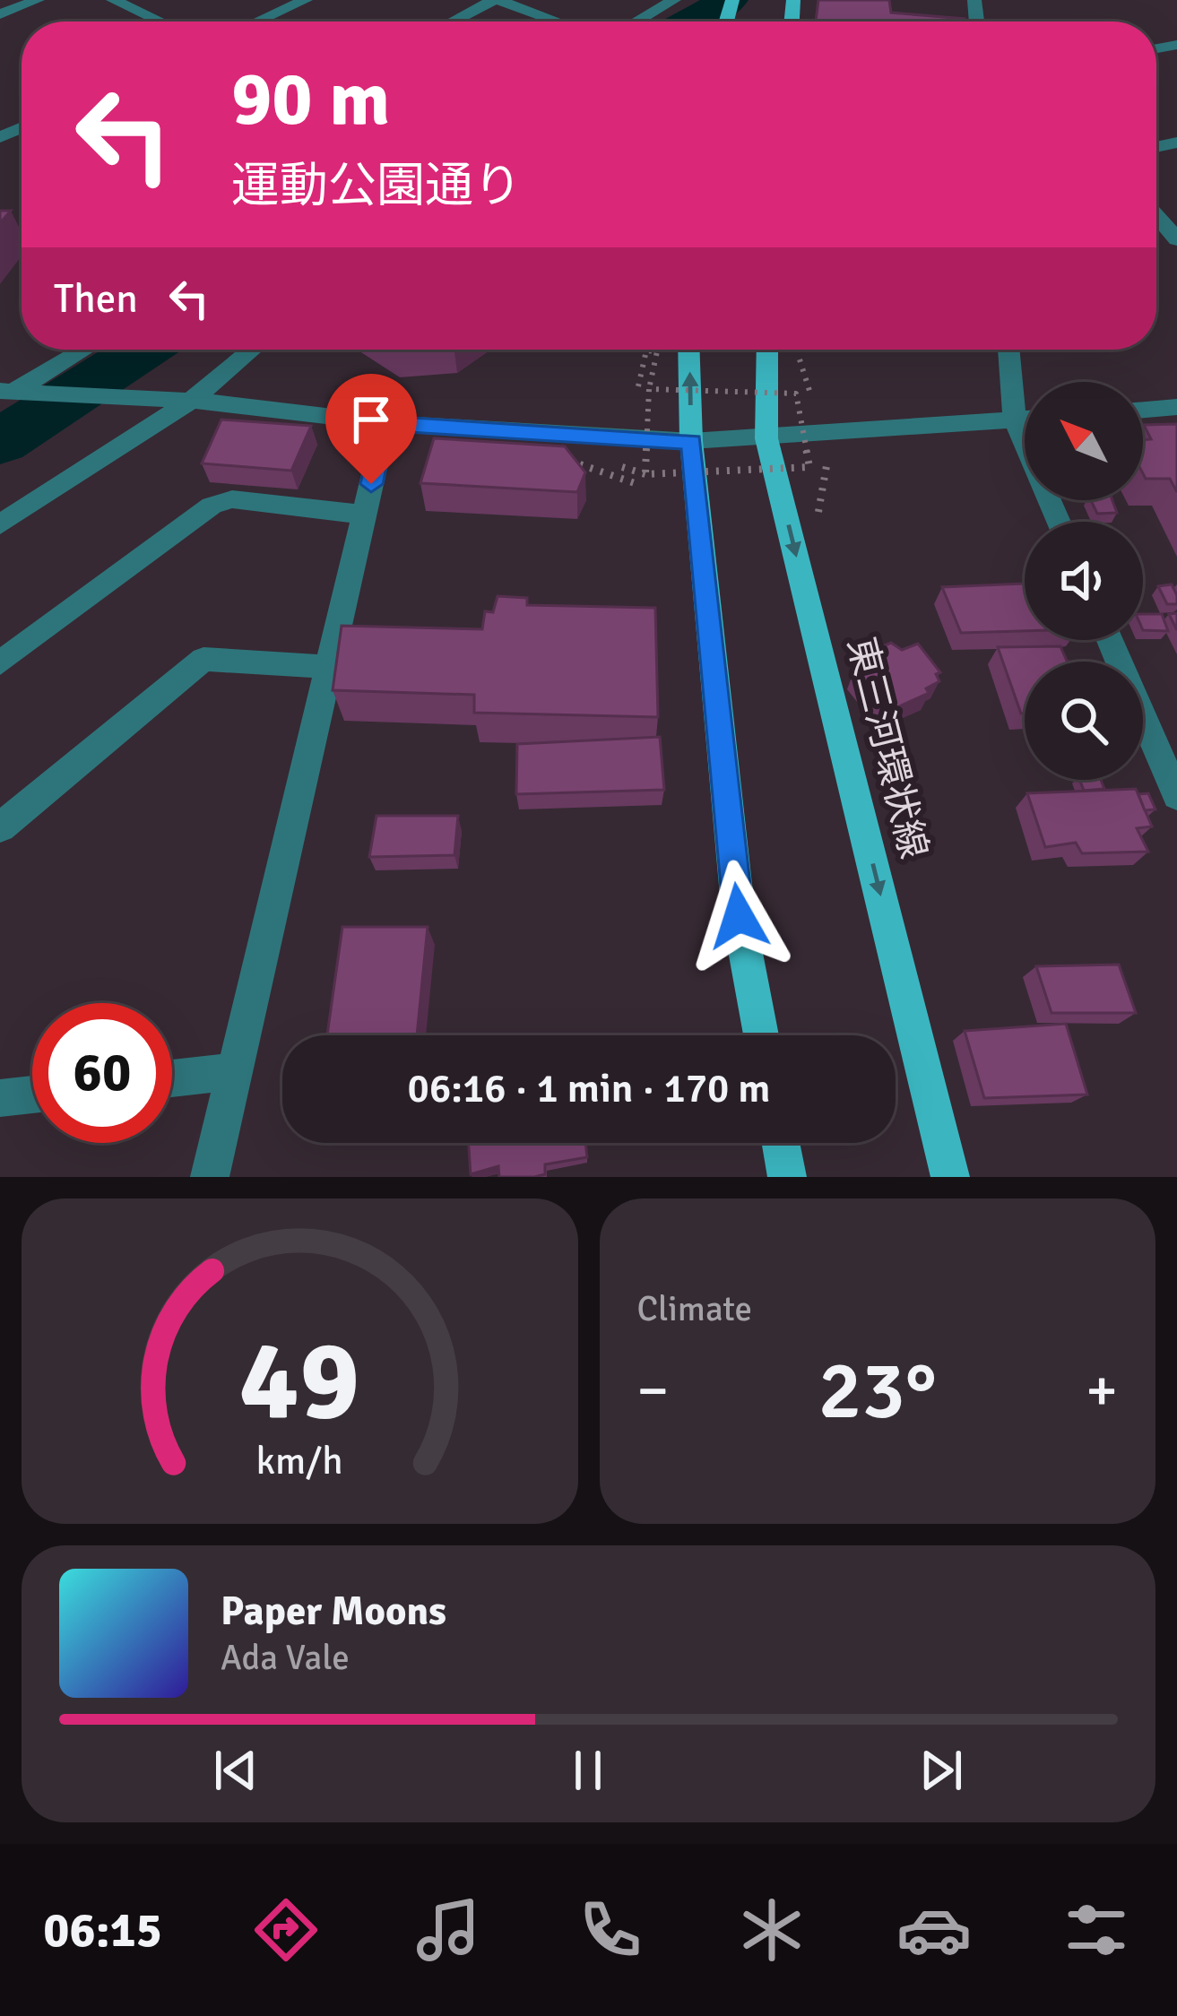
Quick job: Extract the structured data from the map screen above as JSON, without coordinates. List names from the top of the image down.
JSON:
{
  "streets": {
    "main road": ["東三河環状線"]
  },
  "north": "top left",
  "page": {
    "turn": ["90 m", "運動公園通り"],
    "then": "Then",
    "limit": "60",
    "trip": "06:16 · 1 min · 170 m",
    "tile": "Climate",
    "heat": ["−", "23°", "+"],
    "song": ["Paper Moons", "Ada Vale"],
    "tabs": "06:15",
    "gauge": ["49", "km/h"]
  }
}
